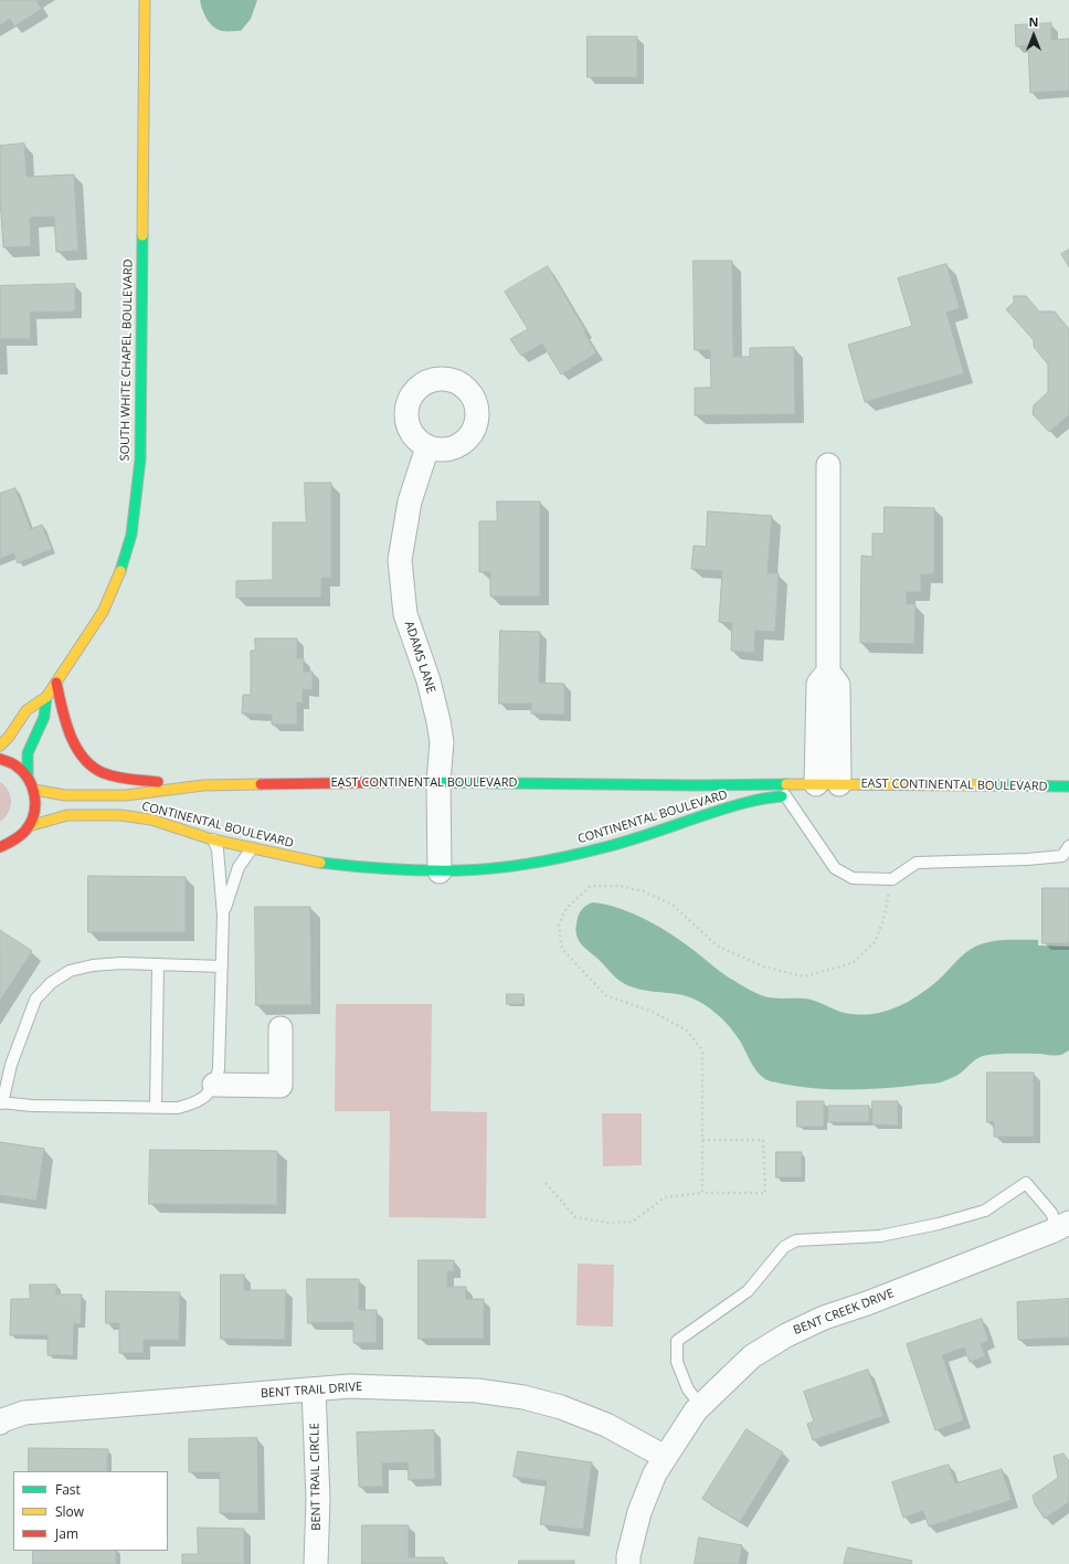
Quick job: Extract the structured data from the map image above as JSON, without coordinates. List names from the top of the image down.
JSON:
{
  "streets": {
    "main road": ["SOUTH WHITE CHAPEL BOULEVARD", "EAST CONTINENTAL BOULEVARD", "CONTINENTAL BOULEVARD"],
    "street": [
      "ADAMS LANE",
      "BENT CREEK DRIVE",
      "BENT TRAIL DRIVE",
      "BENT TRAIL CIRCLE"
    ]
  },
  "crossings": [
    ["ADAMS LANE", "EAST CONTINENTAL BOULEVARD"],
    ["ADAMS LANE", "CONTINENTAL BOULEVARD"],
    ["EAST CONTINENTAL BOULEVARD", "CONTINENTAL BOULEVARD"],
    ["BENT CREEK DRIVE", "BENT TRAIL DRIVE"],
    ["BENT TRAIL DRIVE", "BENT TRAIL CIRCLE"]
  ],
  "legend": ["Fast", "Slow", "Jam"],
  "north": "top"
}
